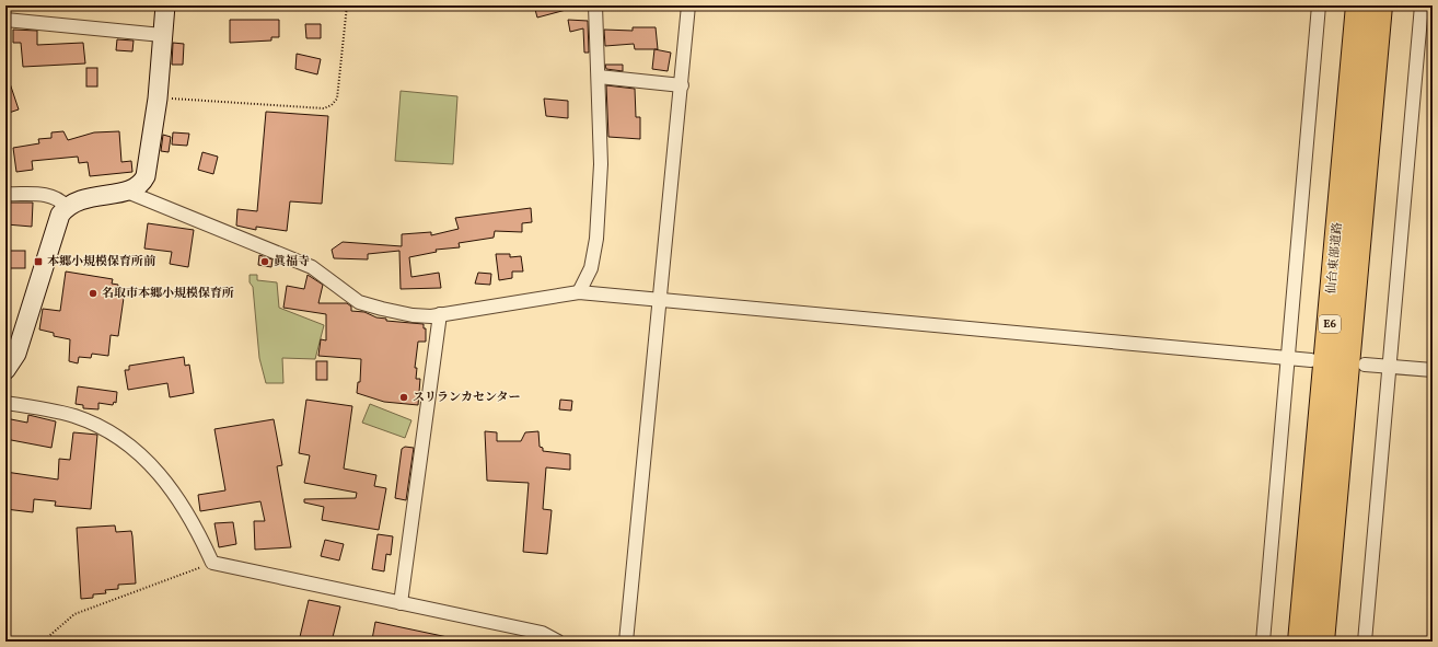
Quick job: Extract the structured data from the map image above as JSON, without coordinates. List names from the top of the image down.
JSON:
{
  "streets": {
    "highway": ["仙台東部道路", "E6"]
  },
  "places": {
    "transit": ["本郷小規模保育所前"],
    "other": ["眞福寺", "名取市本郷小規模保育所", "スリランカセンター"]
  }
}
